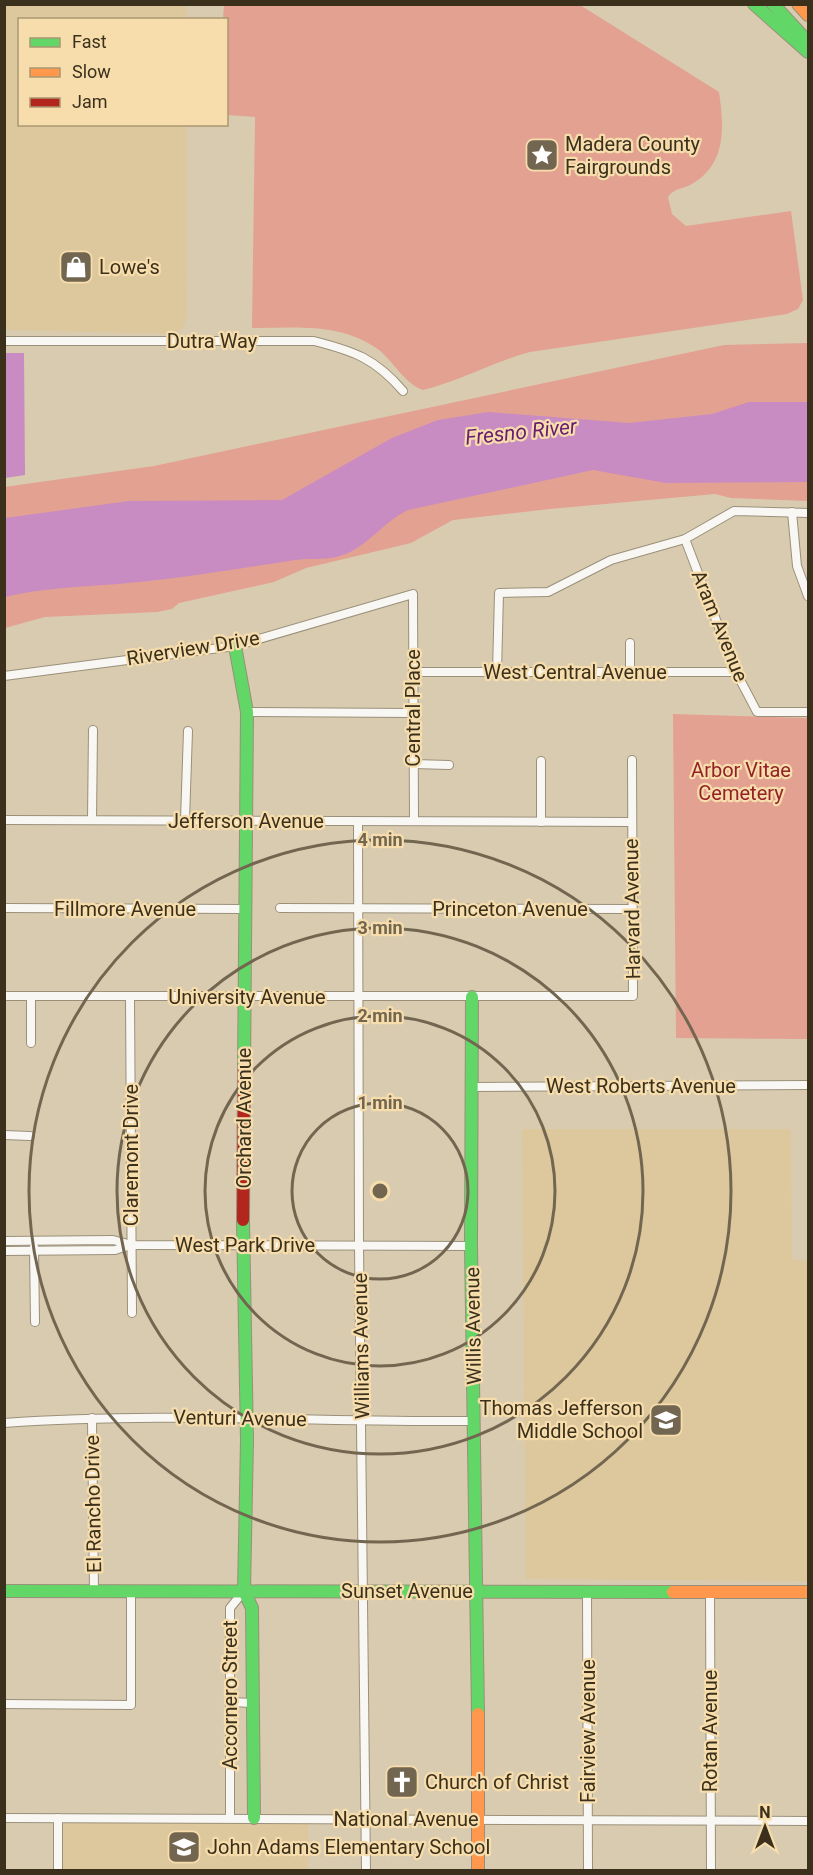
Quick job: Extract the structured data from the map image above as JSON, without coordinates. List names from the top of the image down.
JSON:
{
  "streets": {
    "main road": [
      "Orchard Avenue",
      "Willis Avenue",
      "Sunset Avenue",
      "Accornero Street"
    ],
    "street": [
      "Dutra Way",
      "Aram Avenue",
      "Riverview Drive",
      "West Central Avenue",
      "Central Place",
      "Jefferson Avenue",
      "Fillmore Avenue",
      "Princeton Avenue",
      "Harvard Avenue",
      "University Avenue",
      "West Roberts Avenue",
      "Claremont Drive",
      "West Park Drive",
      "Williams Avenue",
      "Venturi Avenue",
      "El Rancho Drive",
      "Fairview Avenue",
      "Rotan Avenue",
      "National Avenue"
    ]
  },
  "crossings": [
    ["Aram Avenue", "West Central Avenue"],
    ["Riverview Drive", "Central Place"],
    ["Riverview Drive", "Orchard Avenue"],
    ["West Central Avenue", "Central Place"],
    ["Central Place", "Jefferson Avenue"],
    ["Jefferson Avenue", "Harvard Avenue"],
    ["Jefferson Avenue", "Orchard Avenue"],
    ["Jefferson Avenue", "Williams Avenue"],
    ["Fillmore Avenue", "Orchard Avenue"],
    ["Princeton Avenue", "Harvard Avenue"],
    ["Princeton Avenue", "Williams Avenue"],
    ["Harvard Avenue", "University Avenue"],
    ["University Avenue", "Orchard Avenue"],
    ["University Avenue", "Claremont Drive"],
    ["University Avenue", "Willis Avenue"],
    ["University Avenue", "Williams Avenue"],
    ["West Roberts Avenue", "Willis Avenue"],
    ["Orchard Avenue", "West Park Drive"],
    ["Orchard Avenue", "Venturi Avenue"],
    ["Orchard Avenue", "Sunset Avenue"],
    ["Orchard Avenue", "Accornero Street"],
    ["Claremont Drive", "West Park Drive"],
    ["West Park Drive", "Willis Avenue"],
    ["West Park Drive", "Williams Avenue"],
    ["Willis Avenue", "Venturi Avenue"],
    ["Willis Avenue", "Sunset Avenue"],
    ["Willis Avenue", "National Avenue"],
    ["Williams Avenue", "Venturi Avenue"],
    ["Williams Avenue", "Sunset Avenue"],
    ["Williams Avenue", "National Avenue"],
    ["Venturi Avenue", "El Rancho Drive"],
    ["El Rancho Drive", "Sunset Avenue"],
    ["Sunset Avenue", "Accornero Street"],
    ["Sunset Avenue", "Fairview Avenue"],
    ["Sunset Avenue", "Rotan Avenue"],
    ["Accornero Street", "National Avenue"],
    ["Fairview Avenue", "National Avenue"],
    ["Rotan Avenue", "National Avenue"]
  ],
  "water": ["Fresno River"],
  "parks": ["Arbor Vitae Cemetery"],
  "places": {
    "place": ["Madera County Fairgrounds"],
    "shop": ["Lowe's"],
    "school or university": ["Thomas Jefferson Middle School", "John Adams Elementary School"],
    "church": ["Church of Christ"]
  },
  "legend": ["Fast", "Slow", "Jam"],
  "north": "top",
  "rings": [
    "4 min",
    "3 min",
    "2 min",
    "1 min"
  ]
}
